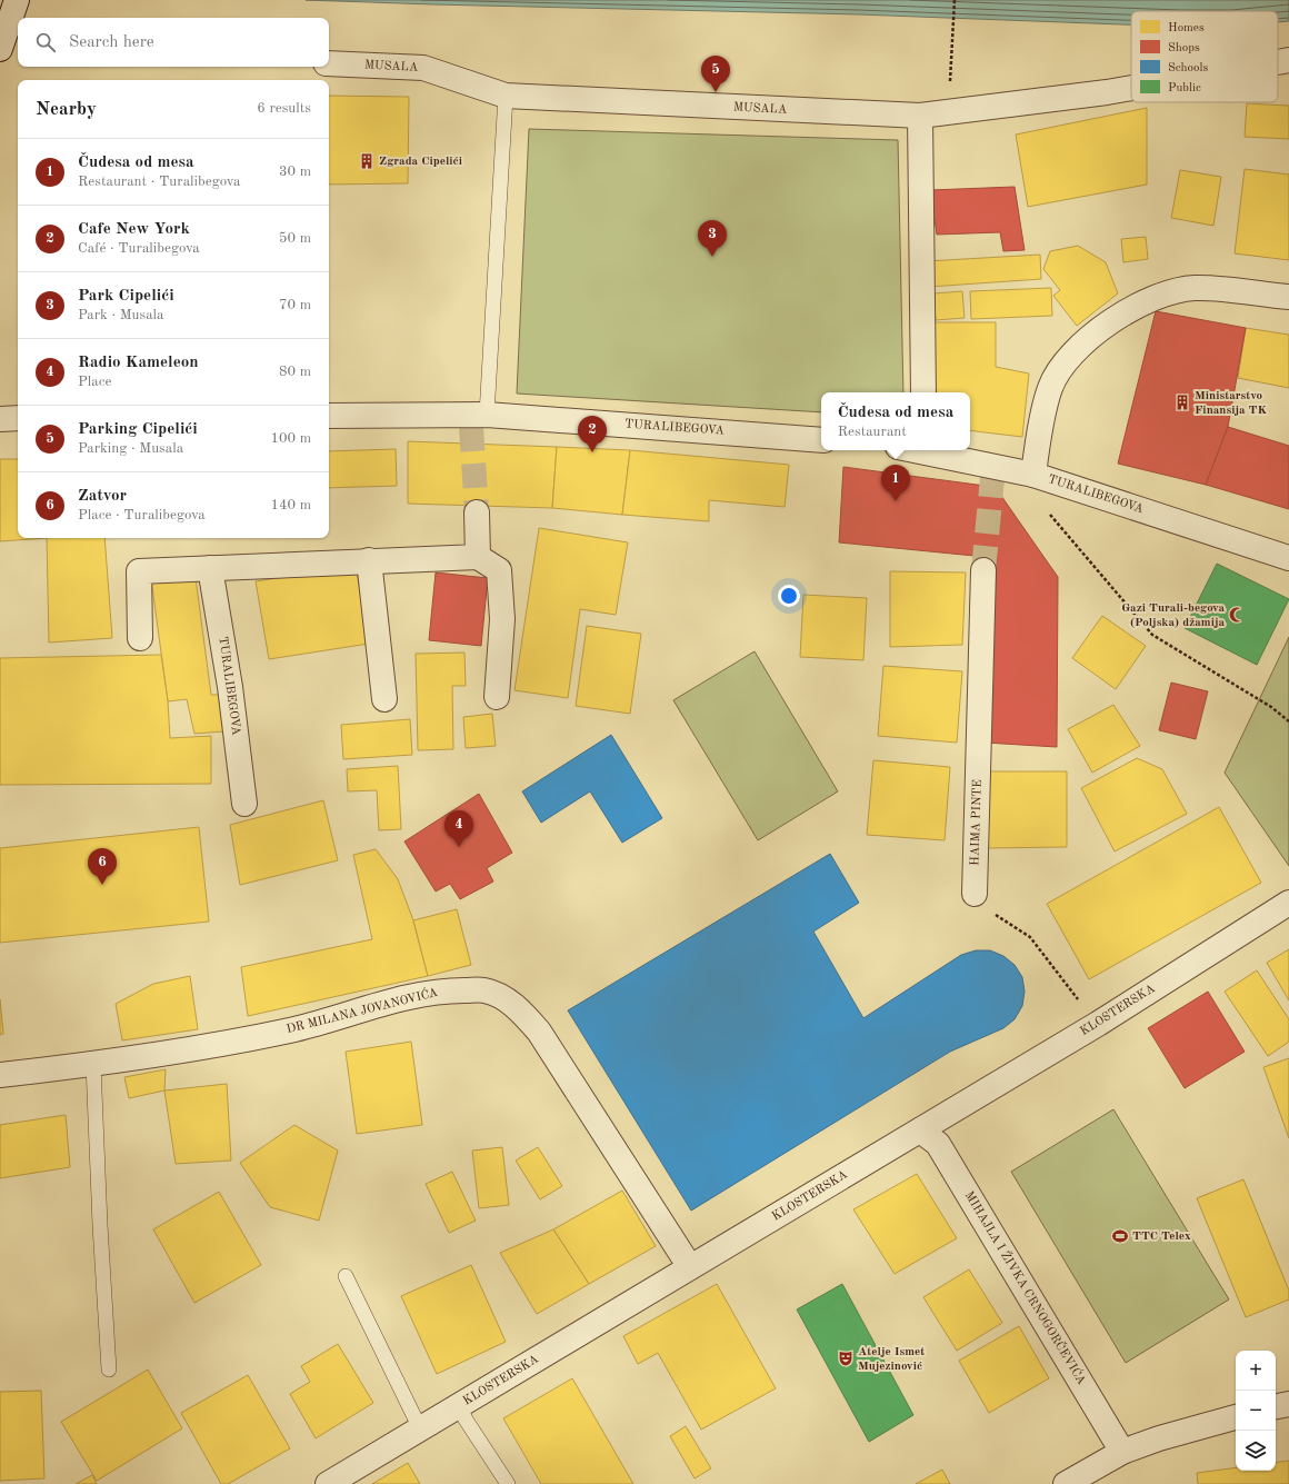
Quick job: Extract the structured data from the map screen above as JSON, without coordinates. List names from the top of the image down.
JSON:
{
  "streets": {
    "street": [
      "MUSALA",
      "TURALIBEGOVA",
      "HAIMA PINTE",
      "KLOSTERSKA",
      "DR MILANA JOVANOVIĆA",
      "MIHAJLA I ŽIVKA CRNOGORČEVIĆA"
    ]
  },
  "crossings": [
    ["KLOSTERSKA", "DR MILANA JOVANOVIĆA"],
    ["KLOSTERSKA", "MIHAJLA I ŽIVKA CRNOGORČEVIĆA"]
  ],
  "places": {
    "building": ["Zgrada Cipelići", "Ministarstvo Finansija TK"],
    "mosque": ["Gazi Turali-begova (Poljska) džamija"],
    "sports": ["TTC Telex"],
    "theatre": ["Atelje Ismet Mujezinović"]
  },
  "legend": [
    "Homes",
    "Shops",
    "Schools",
    "Public"
  ],
  "page": {
    "search": "Search here",
    "pins": [
      "5",
      "3",
      "2",
      "1",
      "4",
      "6"
    ],
    "heading": ["Nearby", "6 results"],
    "list": [
      {
        "mark": "1",
        "name": "Čudesa od mesa",
        "note": "Restaurant · Turalibegova",
        "value": "30 m"
      },
      {
        "mark": "2",
        "name": "Cafe New York",
        "note": "Café · Turalibegova",
        "value": "50 m"
      },
      {
        "mark": "3",
        "name": "Park Cipelići",
        "note": "Park · Musala",
        "value": "70 m"
      },
      {
        "mark": "4",
        "name": "Radio Kameleon",
        "note": "Place",
        "value": "80 m"
      },
      {
        "mark": "5",
        "name": "Parking Cipelići",
        "note": "Parking · Musala",
        "value": "100 m"
      },
      {
        "mark": "6",
        "name": "Zatvor",
        "note": "Place · Turalibegova",
        "value": "140 m"
      }
    ],
    "popup": ["Čudesa od mesa", "Restaurant"],
    "map_buttons": ["+", "−"]
  }
}
